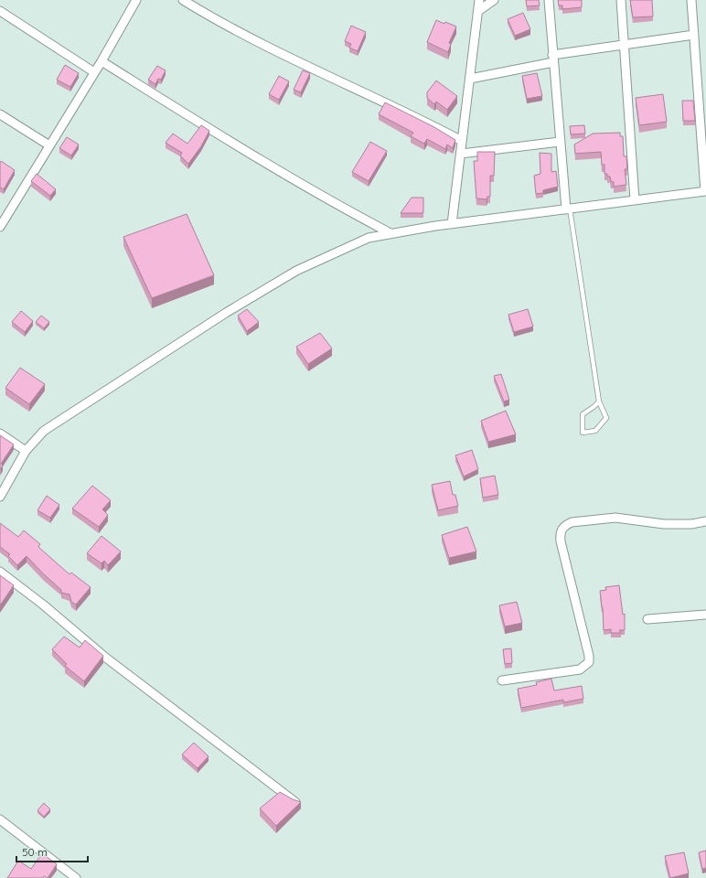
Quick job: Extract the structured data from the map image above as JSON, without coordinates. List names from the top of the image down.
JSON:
{
  "scale_bar": "50 m"
}
